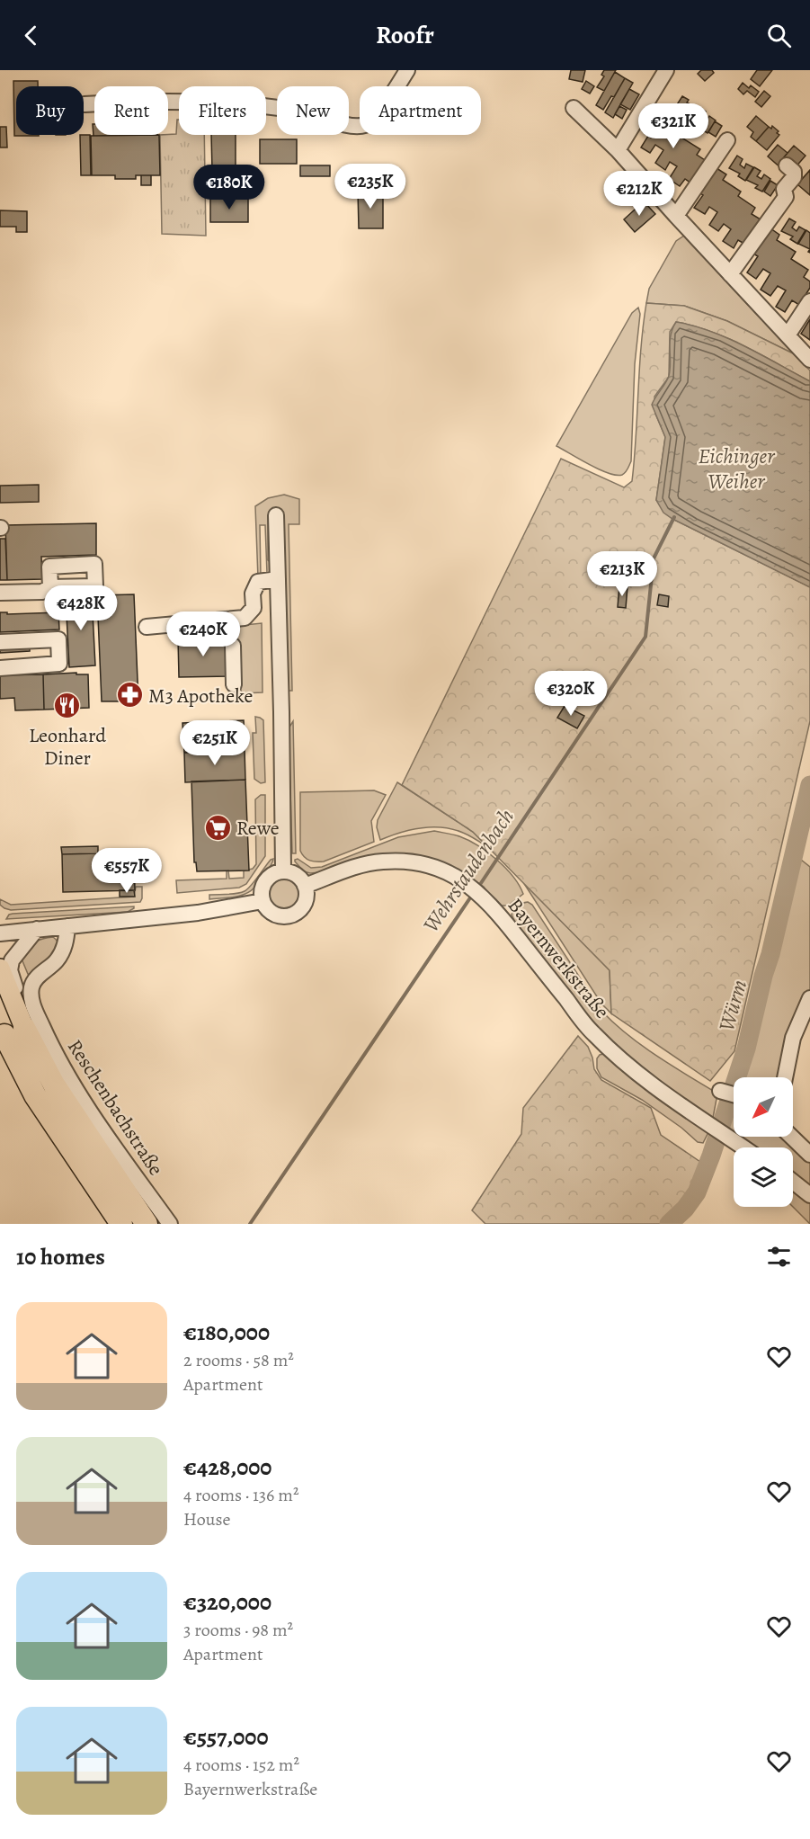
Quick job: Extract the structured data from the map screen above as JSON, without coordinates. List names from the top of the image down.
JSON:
{
  "streets": {
    "street": ["Bayernwerkstraße", "Reschenbachstraße"]
  },
  "water": ["Eichinger Weiher", "Wehrstaudenbach", "Würm"],
  "places": {
    "pharmacy": ["M3 Apotheke"],
    "restaurant": ["Leonhard Diner"],
    "supermarket": ["Rewe"]
  },
  "north": "bottom left",
  "page": {
    "header": "Roofr",
    "chip": [
      "Buy",
      "Rent",
      "Filters",
      "New",
      "Apartment"
    ],
    "price": [
      "€321K",
      "€235K",
      "€180K",
      "€212K",
      "€213K",
      "€428K",
      "€240K",
      "€320K",
      "€251K",
      "€557K"
    ],
    "heading": "10 homes",
    "list": [
      {
        "name": "€180,000",
        "note": "2 rooms · 58 m² · Apartment"
      },
      {
        "name": "€428,000",
        "note": "4 rooms · 136 m² · House"
      },
      {
        "name": "€320,000",
        "note": "3 rooms · 98 m² · Apartment"
      },
      {
        "name": "€557,000",
        "note": "4 rooms · 152 m² · Bayernwerkstraße"
      }
    ]
  }
}
